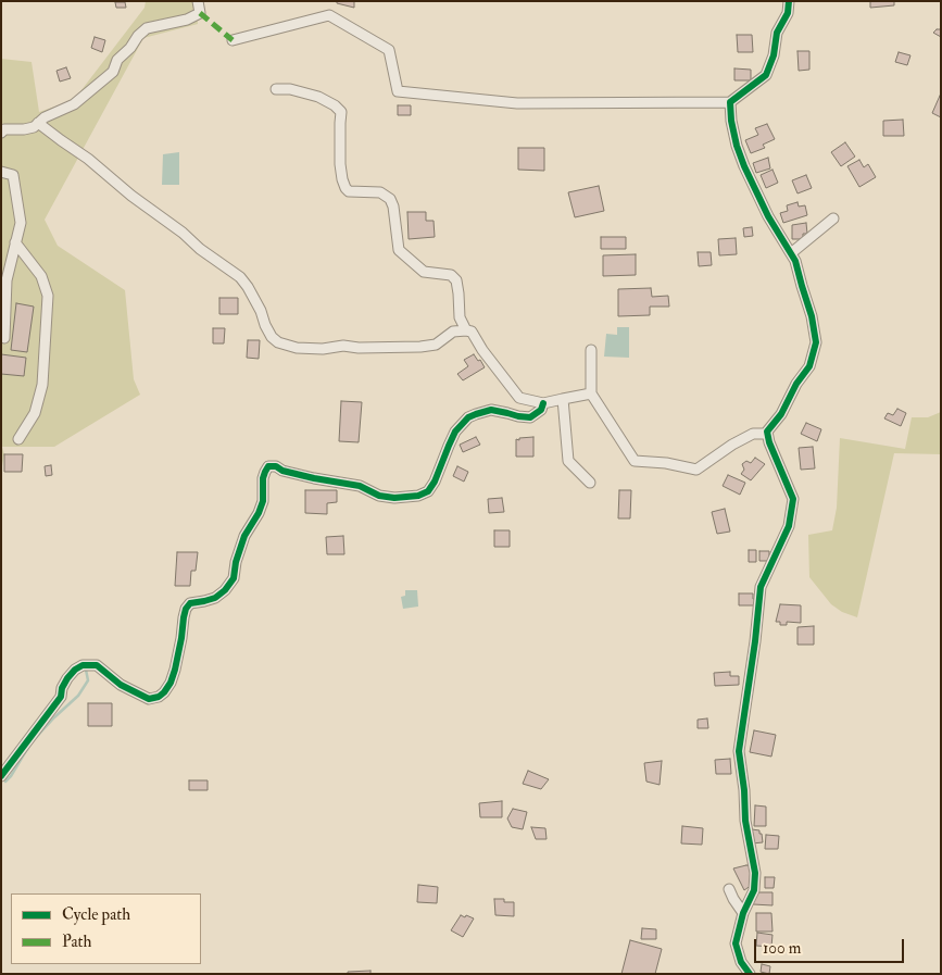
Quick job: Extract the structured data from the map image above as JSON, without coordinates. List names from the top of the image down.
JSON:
{
  "legend": ["Cycle path", "Path"],
  "scale_bar": "100 m"
}
